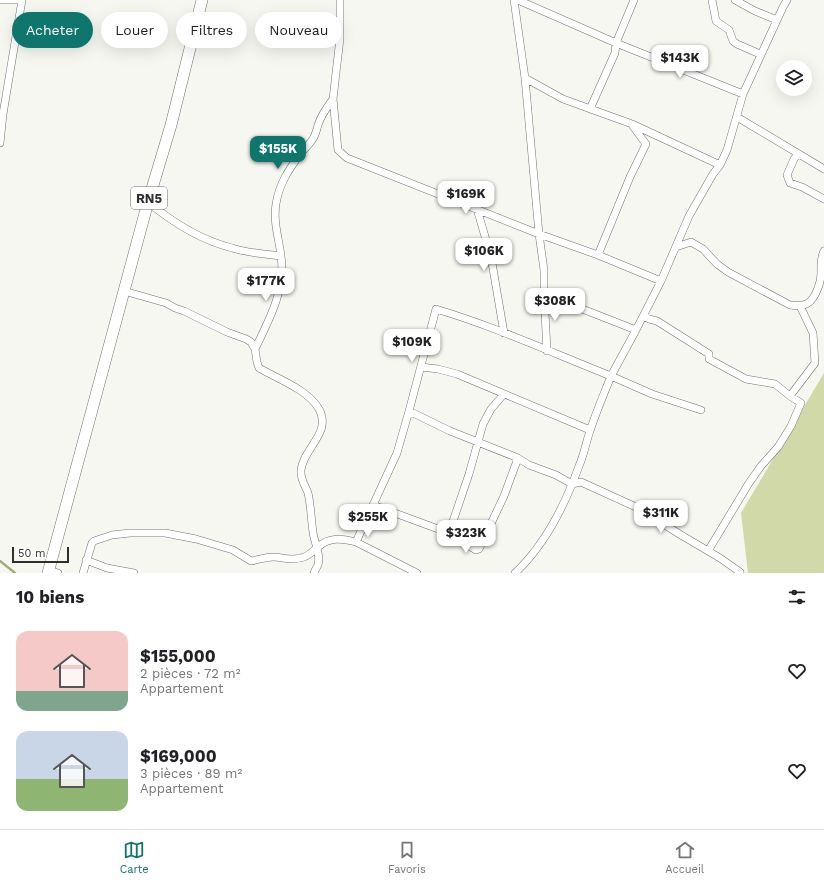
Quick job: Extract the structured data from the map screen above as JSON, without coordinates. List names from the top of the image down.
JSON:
{
  "streets": {
    "highway": ["RN5"]
  },
  "scale_bar": "50 m",
  "page": {
    "chip": [
      "Acheter",
      "Louer",
      "Filtres",
      "Nouveau"
    ],
    "price": [
      "$143K",
      "$155K",
      "$169K",
      "$106K",
      "$177K",
      "$308K",
      "$109K",
      "$311K",
      "$255K",
      "$323K"
    ],
    "scale": "50 m",
    "heading": "10 biens",
    "list": [
      {
        "name": "$155,000",
        "note": "2 pièces · 72 m² · Appartement"
      },
      {
        "name": "$169,000",
        "note": "3 pièces · 89 m² · Appartement"
      }
    ],
    "tabs": ["Carte", "Favoris", "Accueil"]
  }
}
